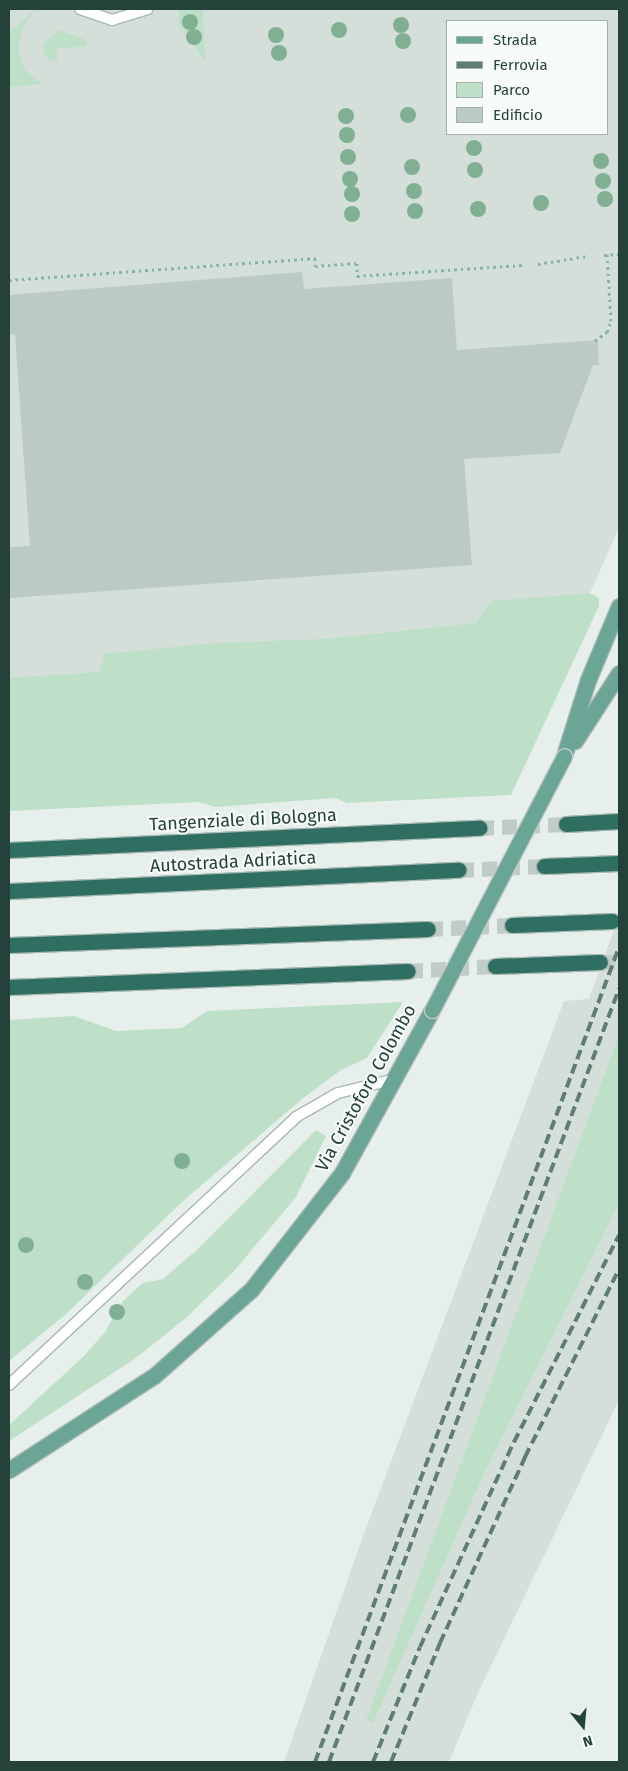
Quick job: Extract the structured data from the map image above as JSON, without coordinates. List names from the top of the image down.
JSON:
{
  "streets": {
    "highway": ["Tangenziale di Bologna", "Autostrada Adriatica"],
    "main road": ["Via Cristoforo Colombo"]
  },
  "legend": [
    "Strada",
    "Ferrovia",
    "Parco",
    "Edificio"
  ],
  "north": "bottom"
}
